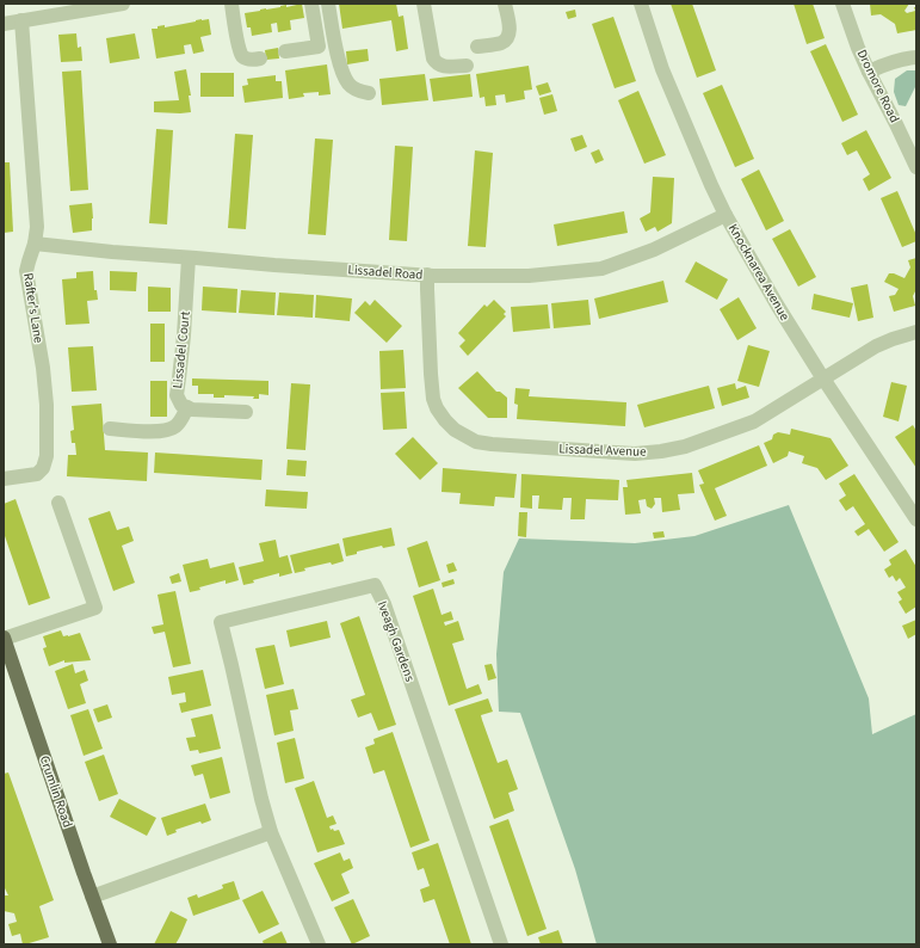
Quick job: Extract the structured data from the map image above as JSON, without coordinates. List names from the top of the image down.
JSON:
{
  "streets": {
    "main road": ["Crumlin Road"],
    "street": [
      "Dromore Road",
      "Lissadel Road",
      "Knocknarea Avenue",
      "Rafter's Lane",
      "Lissadel Court",
      "Lissadel Avenue",
      "Iveagh Gardens"
    ]
  },
  "crossings": [
    ["Lissadel Road", "Knocknarea Avenue"],
    ["Lissadel Road", "Rafter's Lane"],
    ["Lissadel Road", "Lissadel Court"],
    ["Lissadel Road", "Lissadel Avenue"],
    ["Knocknarea Avenue", "Lissadel Avenue"]
  ]
}
